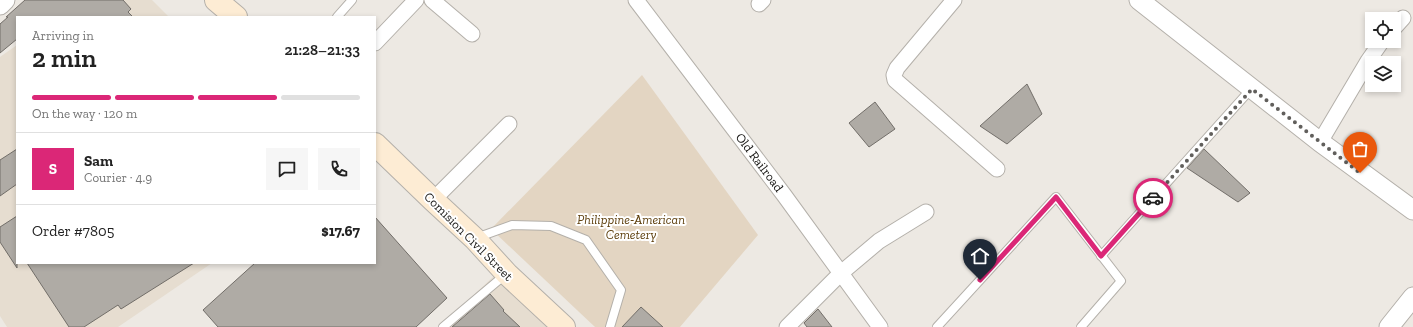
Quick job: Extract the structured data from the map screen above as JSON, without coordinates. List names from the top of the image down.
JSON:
{
  "streets": {
    "main road": ["Comision Civil Street"],
    "street": ["Old Railroad"]
  },
  "parks": ["Philippine-American Cemetery"],
  "page": {
    "heading": ["2 min", "Arriving in", "21:28–21:33"],
    "panel": [
      "Sam",
      "Courier · 4.9",
      "Order #7805",
      "$17.67"
    ],
    "bar": "On the way · 120 m",
    "round": "S"
  }
}
